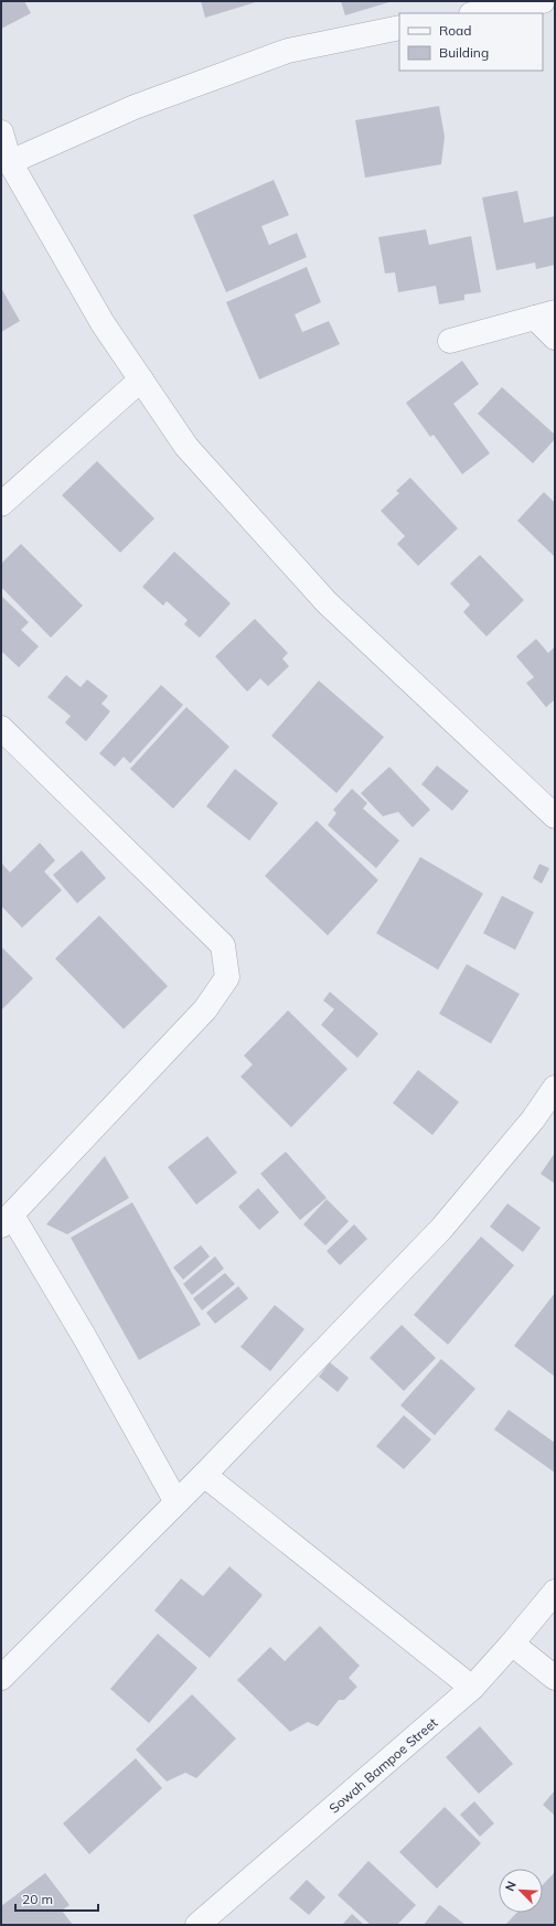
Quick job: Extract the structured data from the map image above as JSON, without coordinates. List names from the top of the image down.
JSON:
{
  "streets": {
    "street": ["Sowah Bampoe Street"]
  },
  "legend": ["Road", "Building"],
  "scale_bar": "20 m",
  "north": "top left"
}
